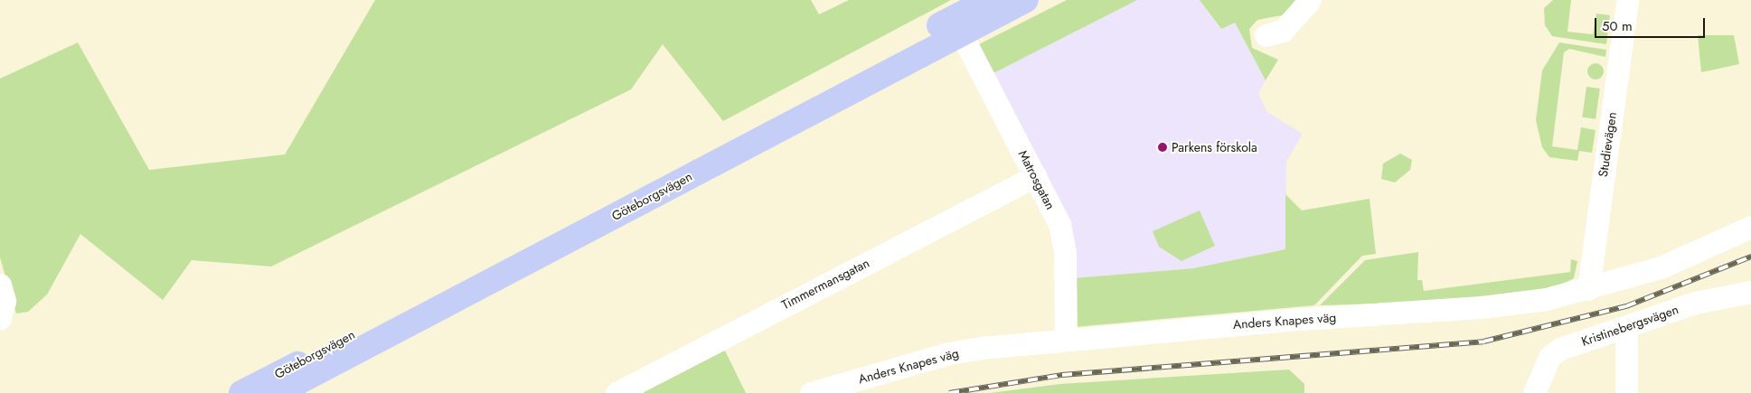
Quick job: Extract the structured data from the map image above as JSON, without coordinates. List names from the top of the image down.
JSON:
{
  "streets": {
    "main road": ["Göteborgsvägen"],
    "street": [
      "Studievägen",
      "Matrosgatan",
      "Timmermansgatan",
      "Anders Knapes väg",
      "Kristinebergsvägen"
    ]
  },
  "crossings": [
    ["Studievägen", "Anders Knapes väg"],
    ["Matrosgatan", "Göteborgsvägen"],
    ["Matrosgatan", "Timmermansgatan"],
    ["Matrosgatan", "Anders Knapes väg"]
  ],
  "places": ["Parkens förskola"],
  "scale_bar": "50 m"
}
